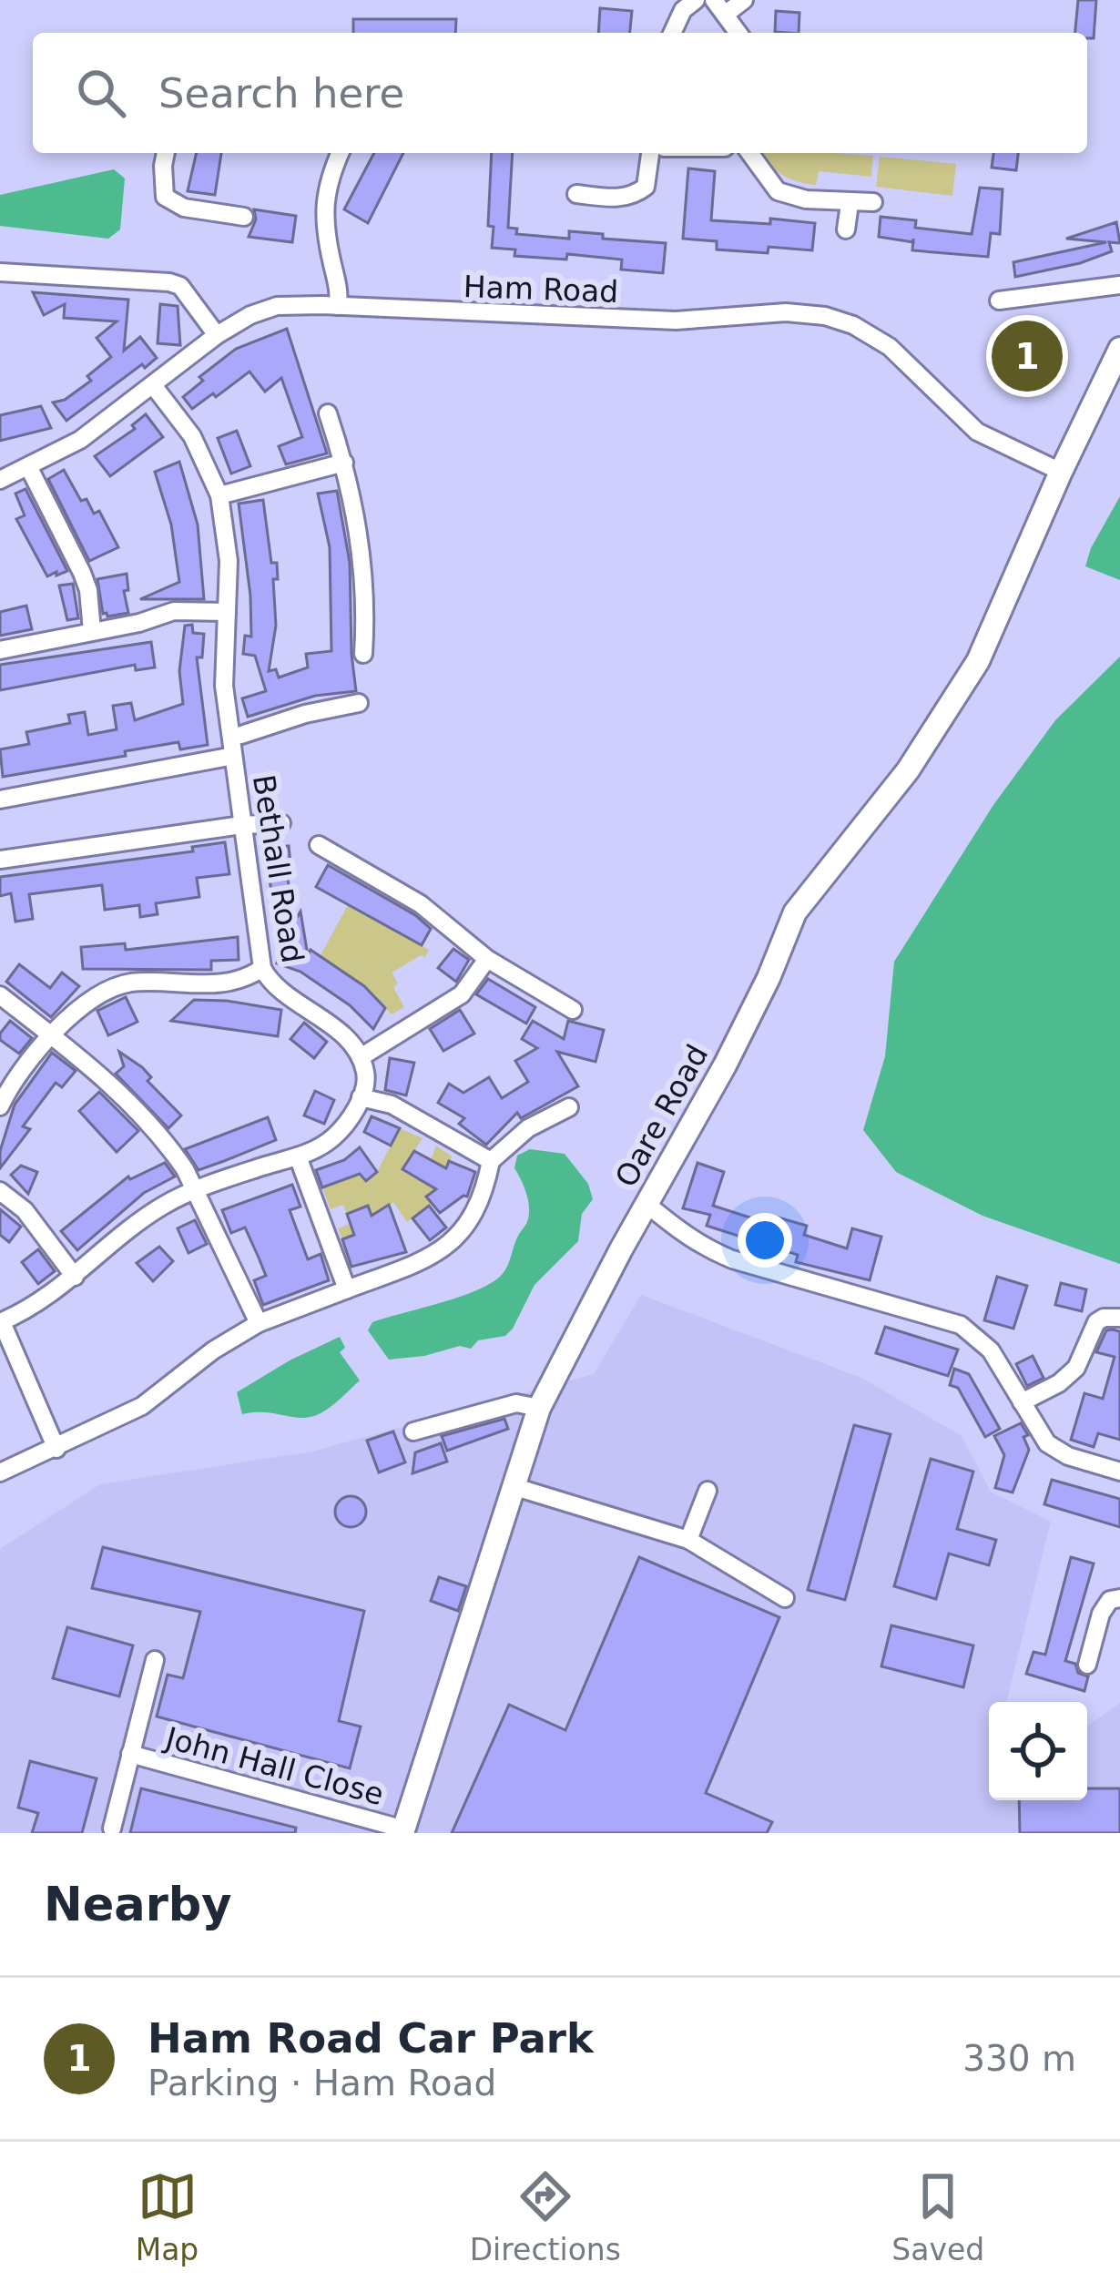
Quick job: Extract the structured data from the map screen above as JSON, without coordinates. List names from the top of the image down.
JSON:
{
  "streets": {
    "street": [
      "Ham Road",
      "Bethall Road",
      "Oare Road",
      "John Hall Close"
    ]
  },
  "crossings": [
    ["Ham Road", "Bethall Road"],
    ["Ham Road", "Oare Road"],
    ["Oare Road", "John Hall Close"]
  ],
  "page": {
    "search": "Search here",
    "pins": "1",
    "heading": "Nearby",
    "list": [
      {
        "mark": "1",
        "name": "Ham Road Car Park",
        "note": "Parking · Ham Road",
        "value": "330 m"
      }
    ],
    "nav": ["Map", "Directions", "Saved"]
  }
}
